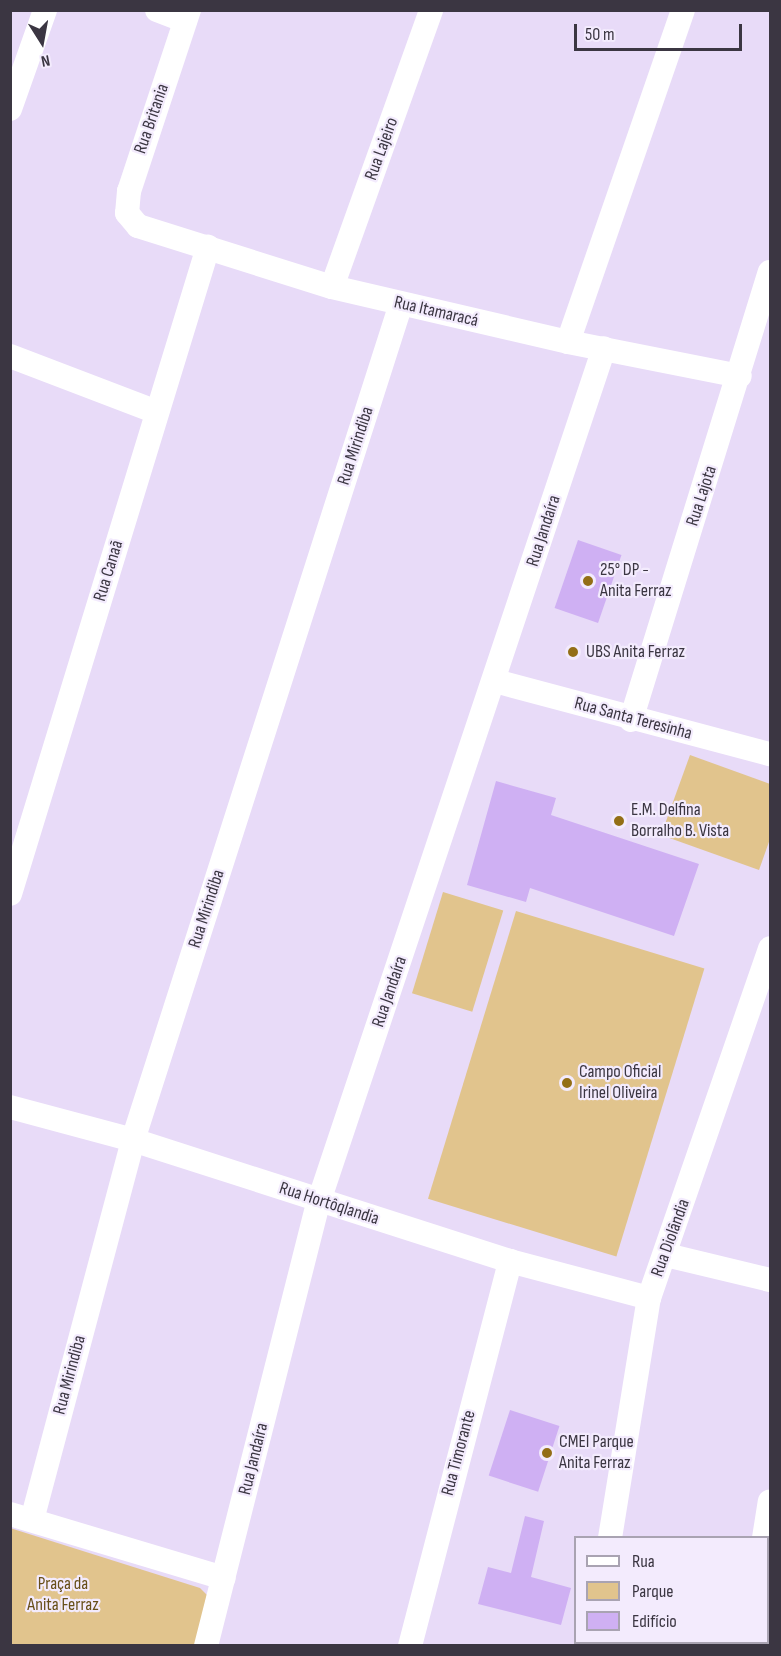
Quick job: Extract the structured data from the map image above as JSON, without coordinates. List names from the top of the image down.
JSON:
{
  "streets": {
    "street": [
      "Rua Britania",
      "Rua Lajeiro",
      "Rua Itamaracá",
      "Rua Mirindiba",
      "Rua Lajota",
      "Rua Jandaíra",
      "Rua Canaã",
      "Rua Santa Teresinha",
      "Rua Hortôqlandia",
      "Rua Diolândia",
      "Rua Timorante"
    ]
  },
  "crossings": [
    ["Rua Britania", "Rua Itamaracá"],
    ["Rua Lajeiro", "Rua Itamaracá"],
    ["Rua Itamaracá", "Rua Mirindiba"],
    ["Rua Itamaracá", "Rua Lajota"],
    ["Rua Itamaracá", "Rua Jandaíra"],
    ["Rua Itamaracá", "Rua Canaã"],
    ["Rua Mirindiba", "Rua Hortôqlandia"],
    ["Rua Lajota", "Rua Santa Teresinha"],
    ["Rua Jandaíra", "Rua Santa Teresinha"],
    ["Rua Jandaíra", "Rua Hortôqlandia"],
    ["Rua Hortôqlandia", "Rua Diolândia"],
    ["Rua Hortôqlandia", "Rua Timorante"]
  ],
  "parks": ["Praça da Anita Ferraz"],
  "places": [
    "25° DP - Anita Ferraz",
    "UBS Anita Ferraz",
    "E.M. Delfina Borralho B. Vista",
    "Campo Oficial Irinel Oliveira",
    "CMEI Parque Anita Ferraz"
  ],
  "legend": ["Rua", "Parque", "Edifício"],
  "scale_bar": "50 m",
  "north": "bottom"
}
